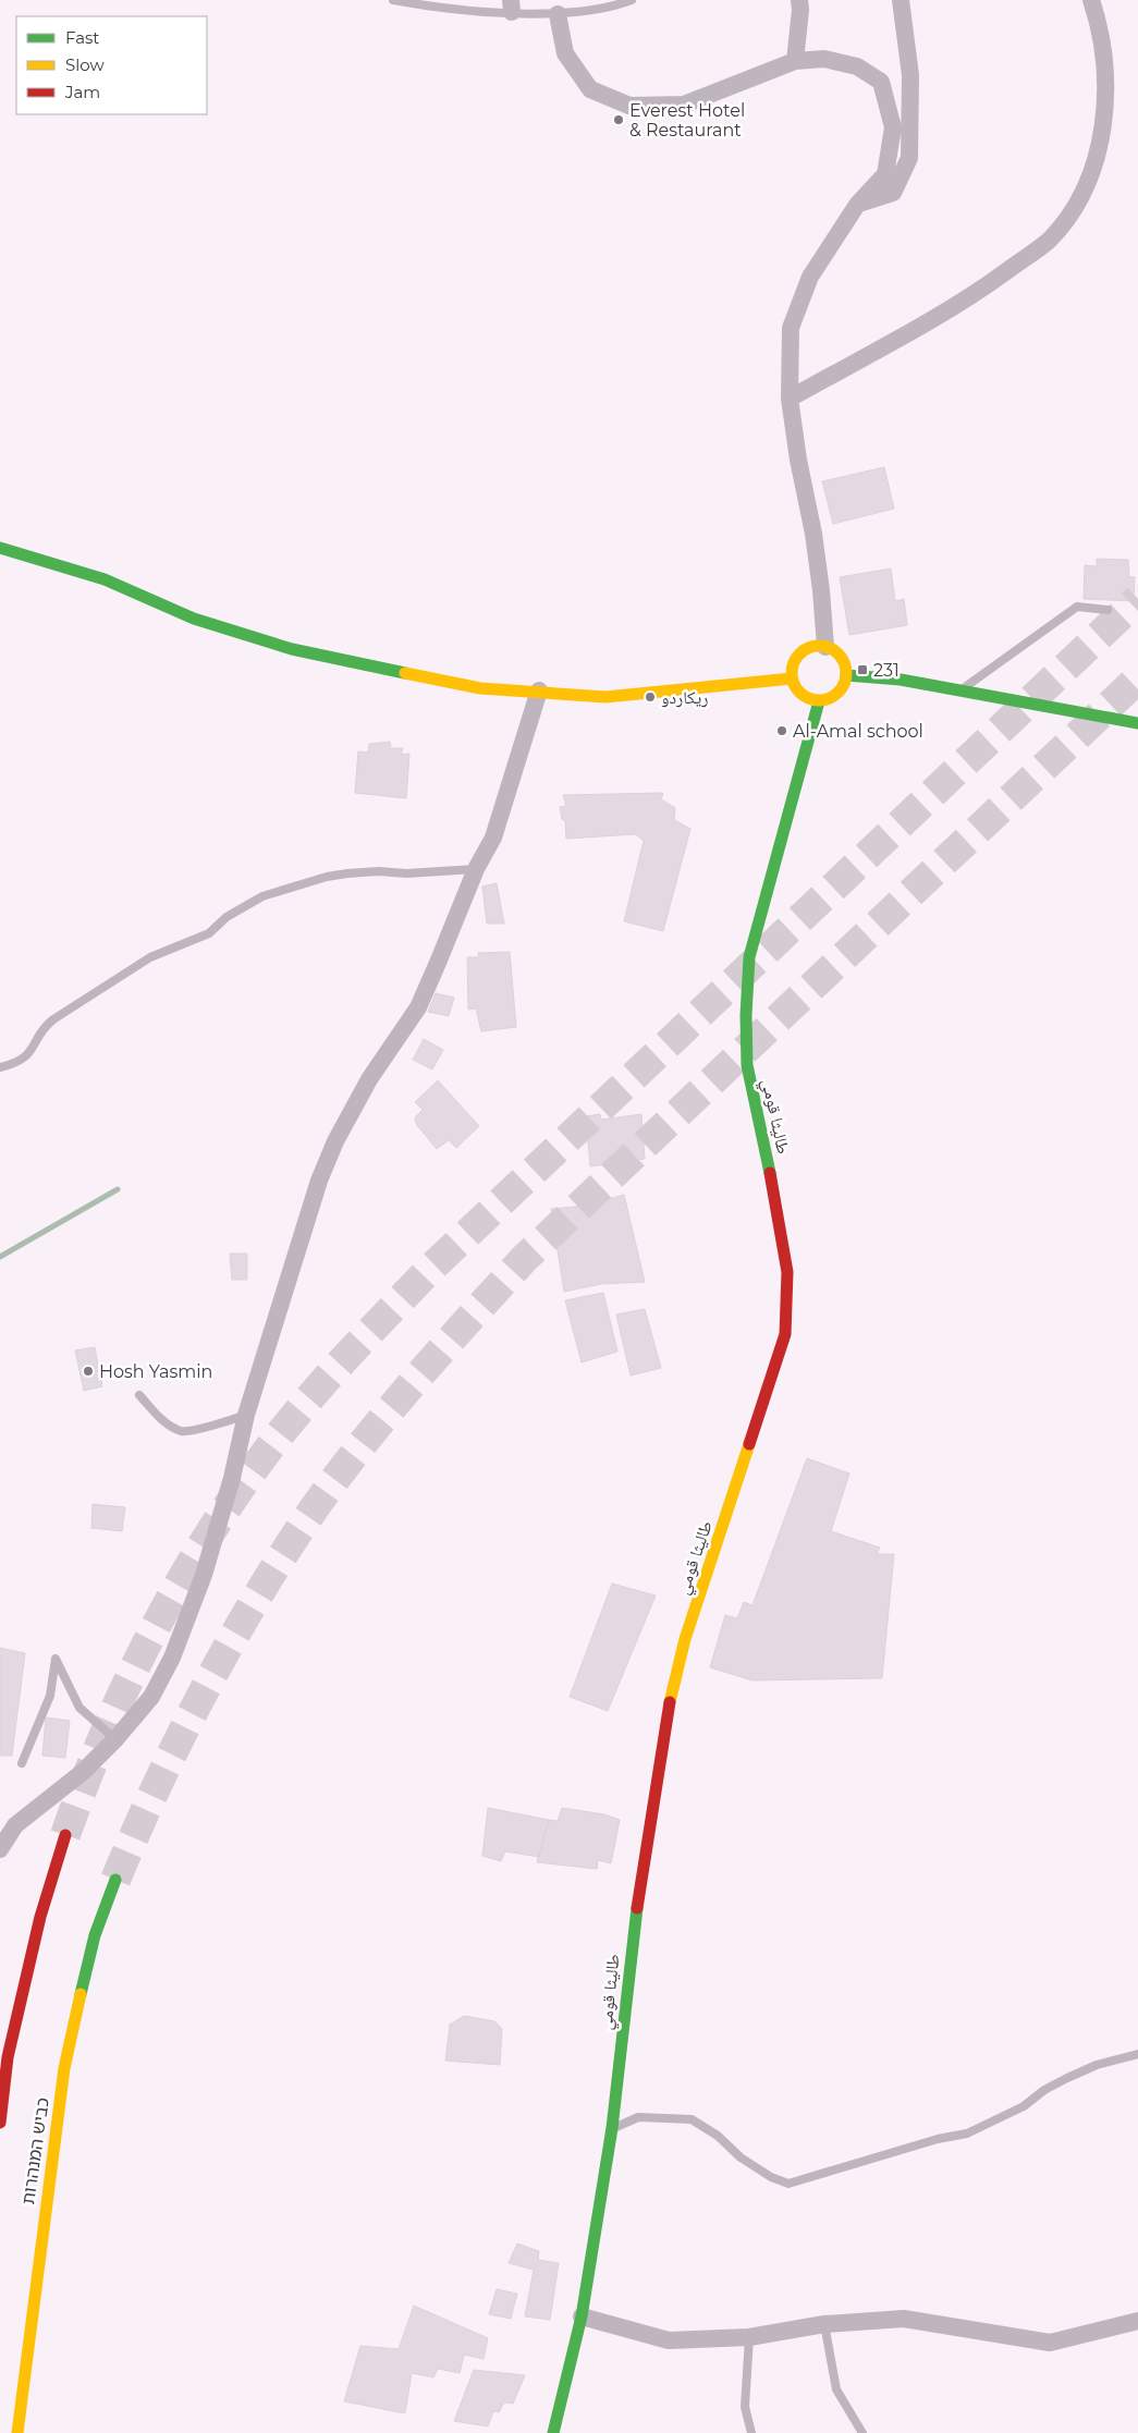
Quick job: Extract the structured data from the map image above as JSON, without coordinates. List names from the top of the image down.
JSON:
{
  "streets": {
    "main road": ["طاليثا قومي", "כביש המנהרות"]
  },
  "places": {
    "other": [
      "Everest Hotel & Restaurant",
      "ريكاردو",
      "Al-Amal school",
      "Hosh Yasmin"
    ],
    "transit": ["231"]
  },
  "legend": ["Fast", "Slow", "Jam"]
}
